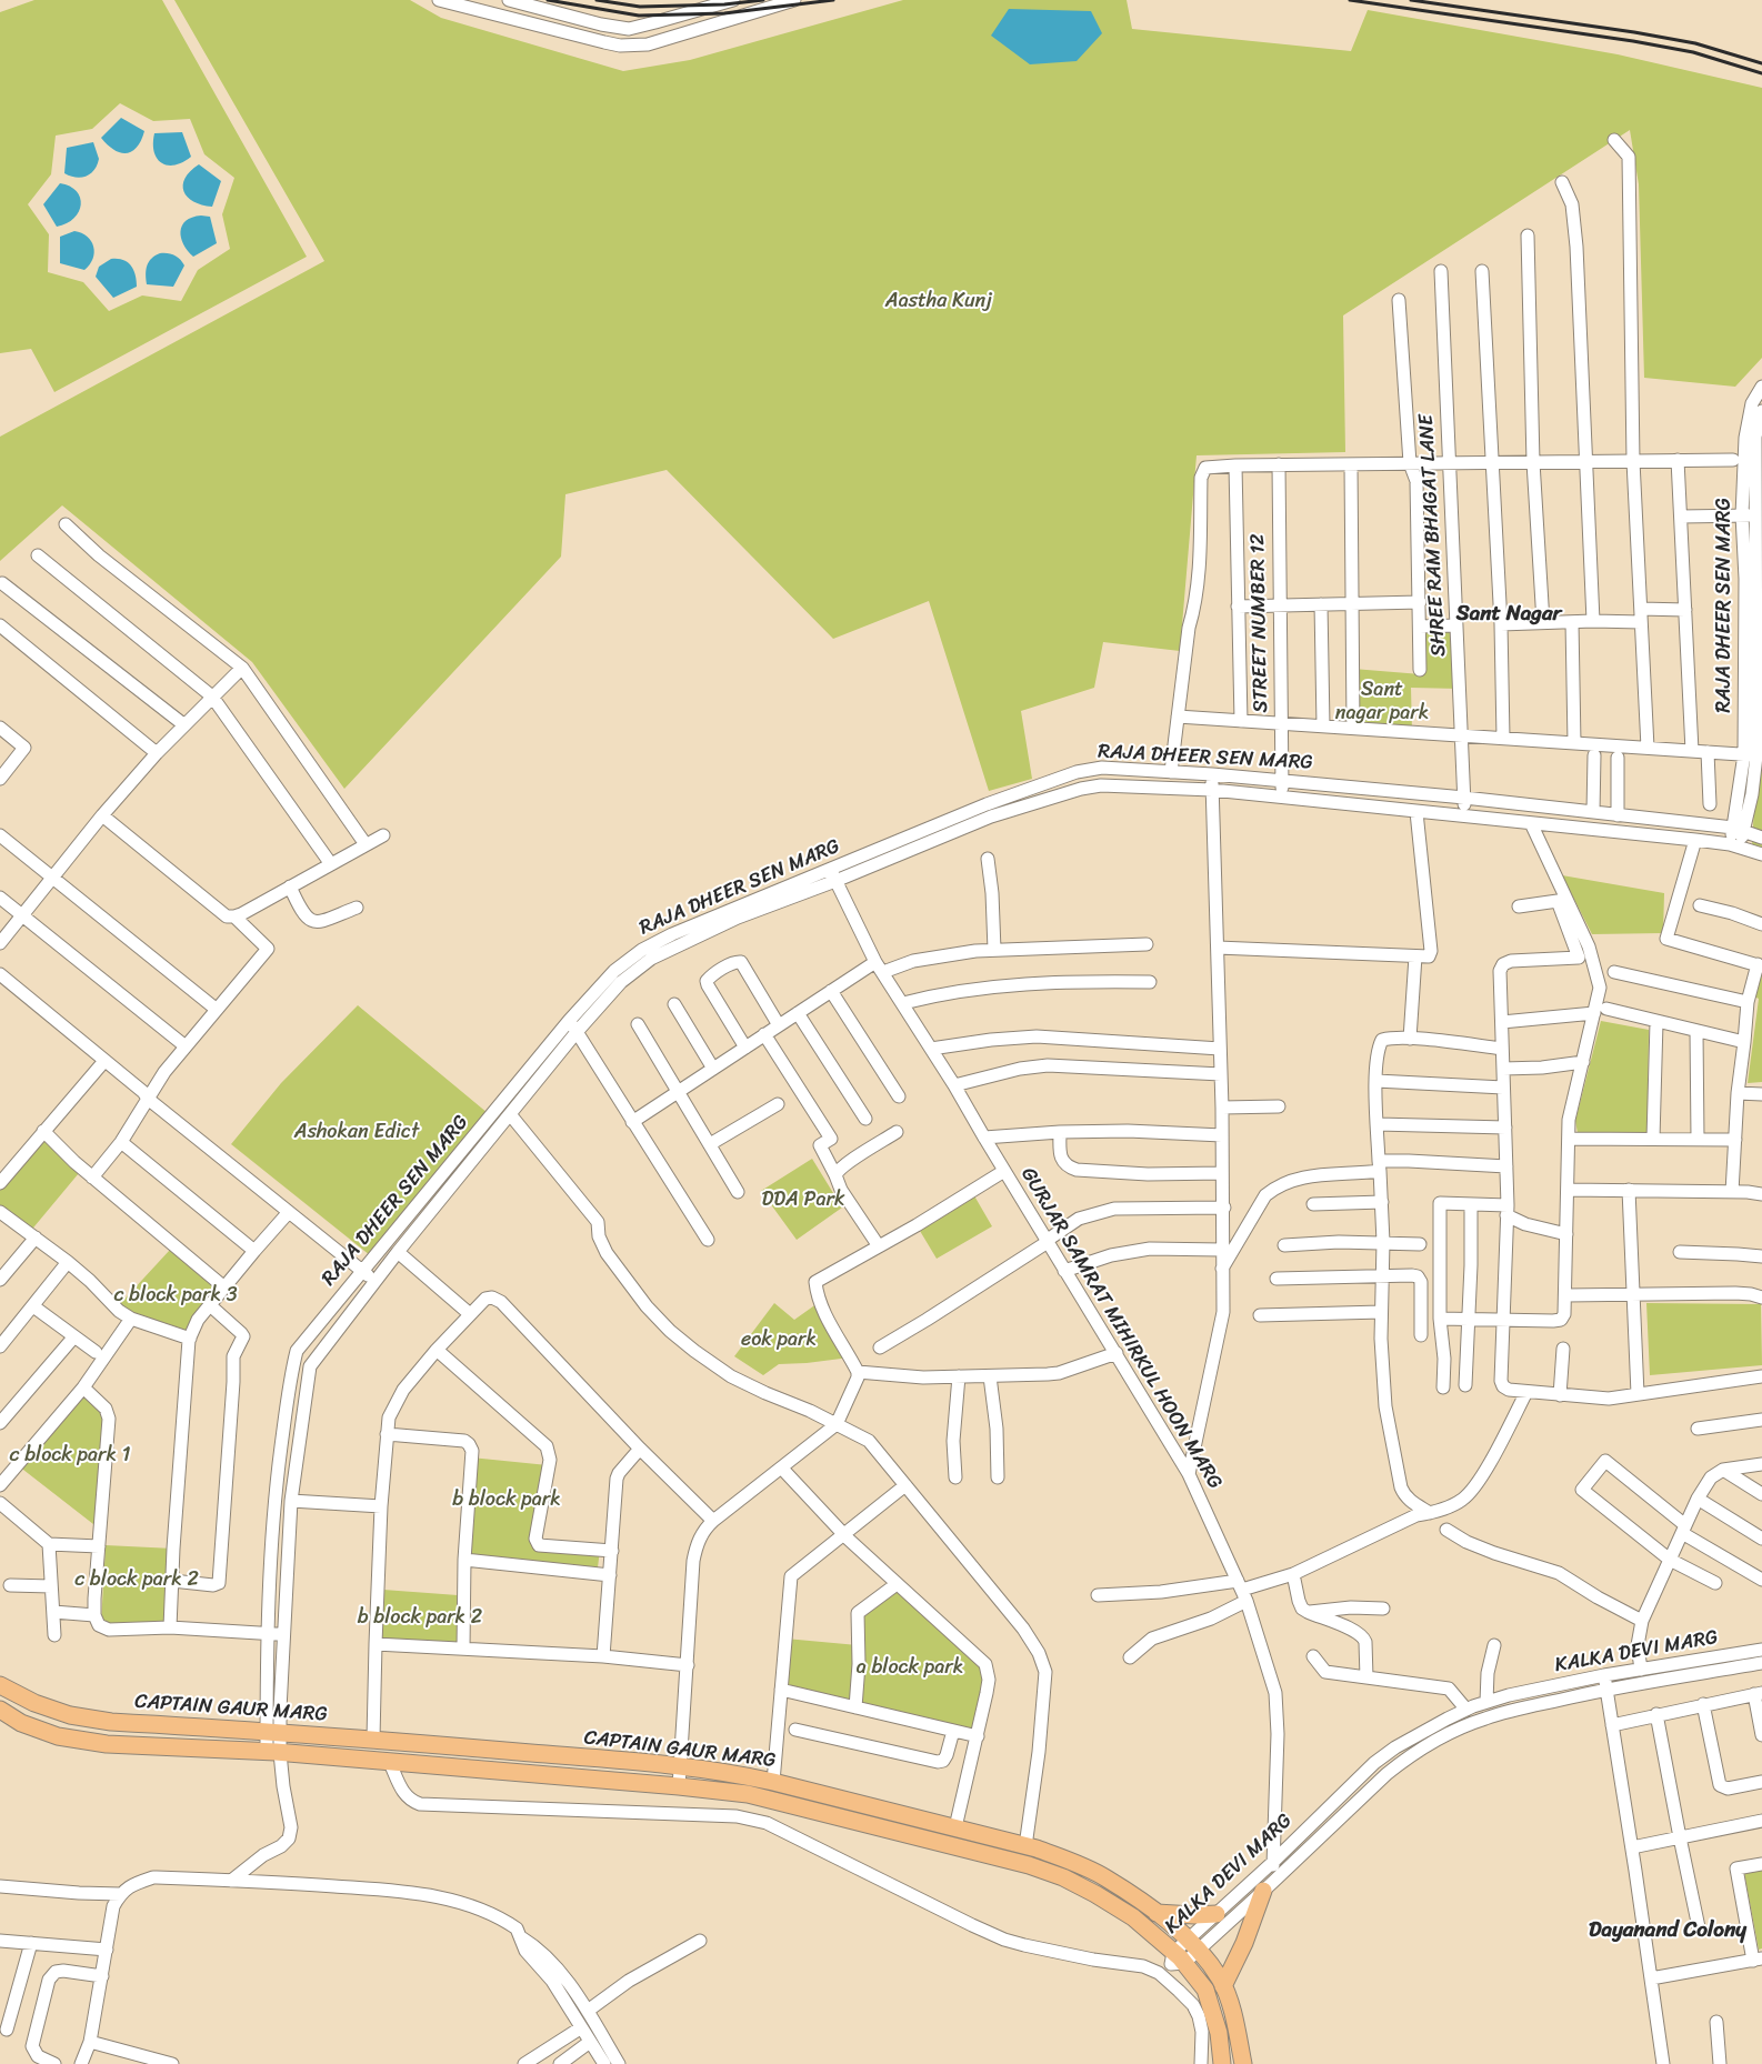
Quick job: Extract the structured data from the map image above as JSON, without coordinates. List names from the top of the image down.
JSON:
{
  "streets": {
    "main road": ["CAPTAIN GAUR MARG"],
    "street": [
      "SHREE RAM BHAGAT LANE",
      "RAJA DHEER SEN MARG",
      "STREET NUMBER 12",
      "GURJAR SAMRAT MIHIRKUL HOON MARG",
      "KALKA DEVI MARG"
    ]
  },
  "crossings": [
    ["SHREE RAM BHAGAT LANE", "RAJA DHEER SEN MARG"],
    ["RAJA DHEER SEN MARG", "STREET NUMBER 12"],
    ["RAJA DHEER SEN MARG", "GURJAR SAMRAT MIHIRKUL HOON MARG"],
    ["RAJA DHEER SEN MARG", "CAPTAIN GAUR MARG"],
    ["GURJAR SAMRAT MIHIRKUL HOON MARG", "KALKA DEVI MARG"],
    ["KALKA DEVI MARG", "CAPTAIN GAUR MARG"]
  ],
  "districts": ["Sant Nagar", "Dayanand Colony"],
  "parks": [
    "Aastha Kunj",
    "Sant nagar park",
    "Ashokan Edict",
    "DDA Park",
    "c block park 3",
    "eok park",
    "c block park 1",
    "b block park",
    "c block park 2",
    "b block park 2",
    "a block park"
  ]
}
